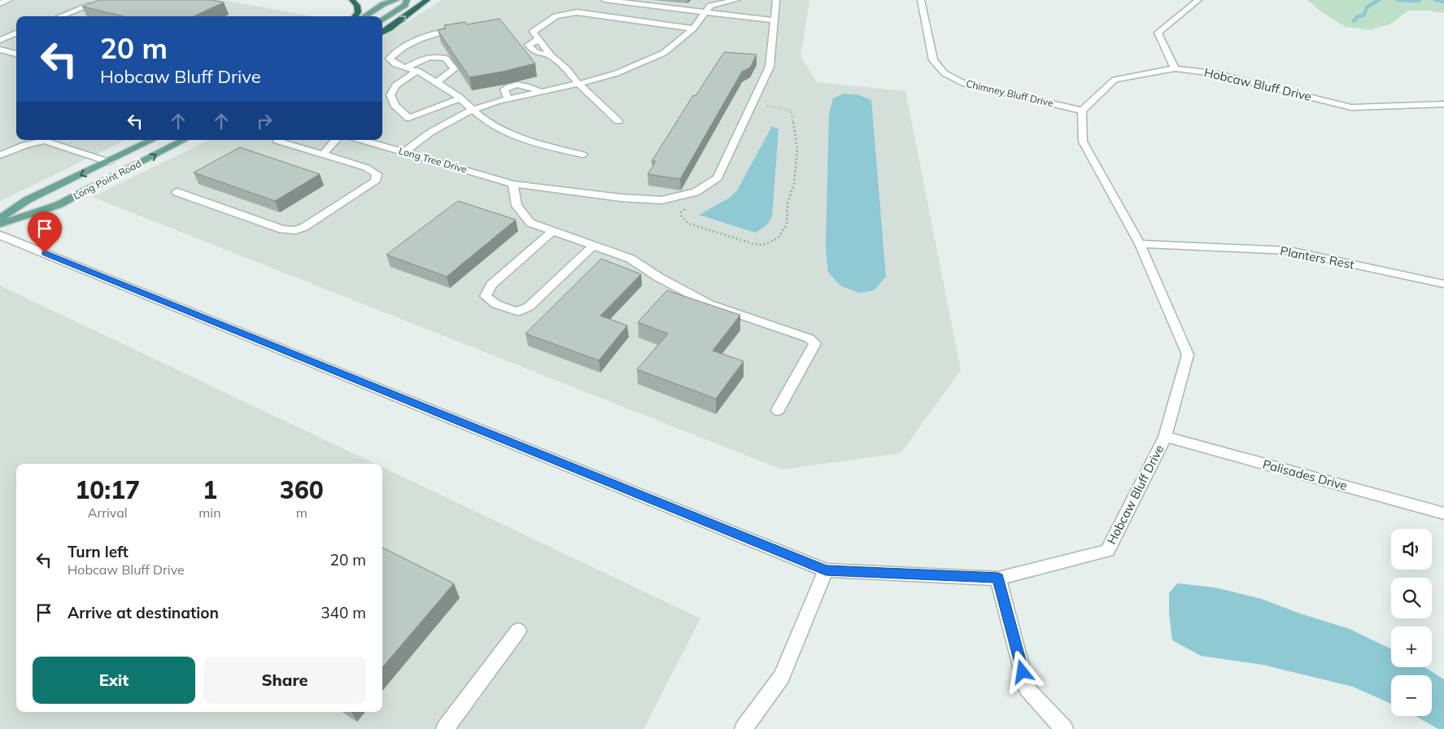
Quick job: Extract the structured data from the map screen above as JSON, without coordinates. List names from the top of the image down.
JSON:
{
  "streets": {
    "main road": ["Long Point Road"],
    "street": [
      "Hobcaw Bluff Drive",
      "Chimney Bluff Drive",
      "Long Tree Drive",
      "Planters Rest",
      "Palisades Drive"
    ]
  },
  "crossings": [
    ["Hobcaw Bluff Drive", "Chimney Bluff Drive"],
    ["Hobcaw Bluff Drive", "Planters Rest"],
    ["Hobcaw Bluff Drive", "Palisades Drive"]
  ],
  "page": {
    "turn": ["20 m", "Hobcaw Bluff Drive"],
    "eta": [
      "10:17",
      "Arrival",
      "1",
      "min",
      "360",
      "m"
    ],
    "map_buttons": ["+", "−"],
    "list": [
      {
        "name": "Turn left",
        "note": "Hobcaw Bluff Drive",
        "value": "20 m"
      },
      {
        "name": "Arrive at destination",
        "value": "340 m"
      }
    ],
    "buttons": ["Exit", "Share"]
  }
}
